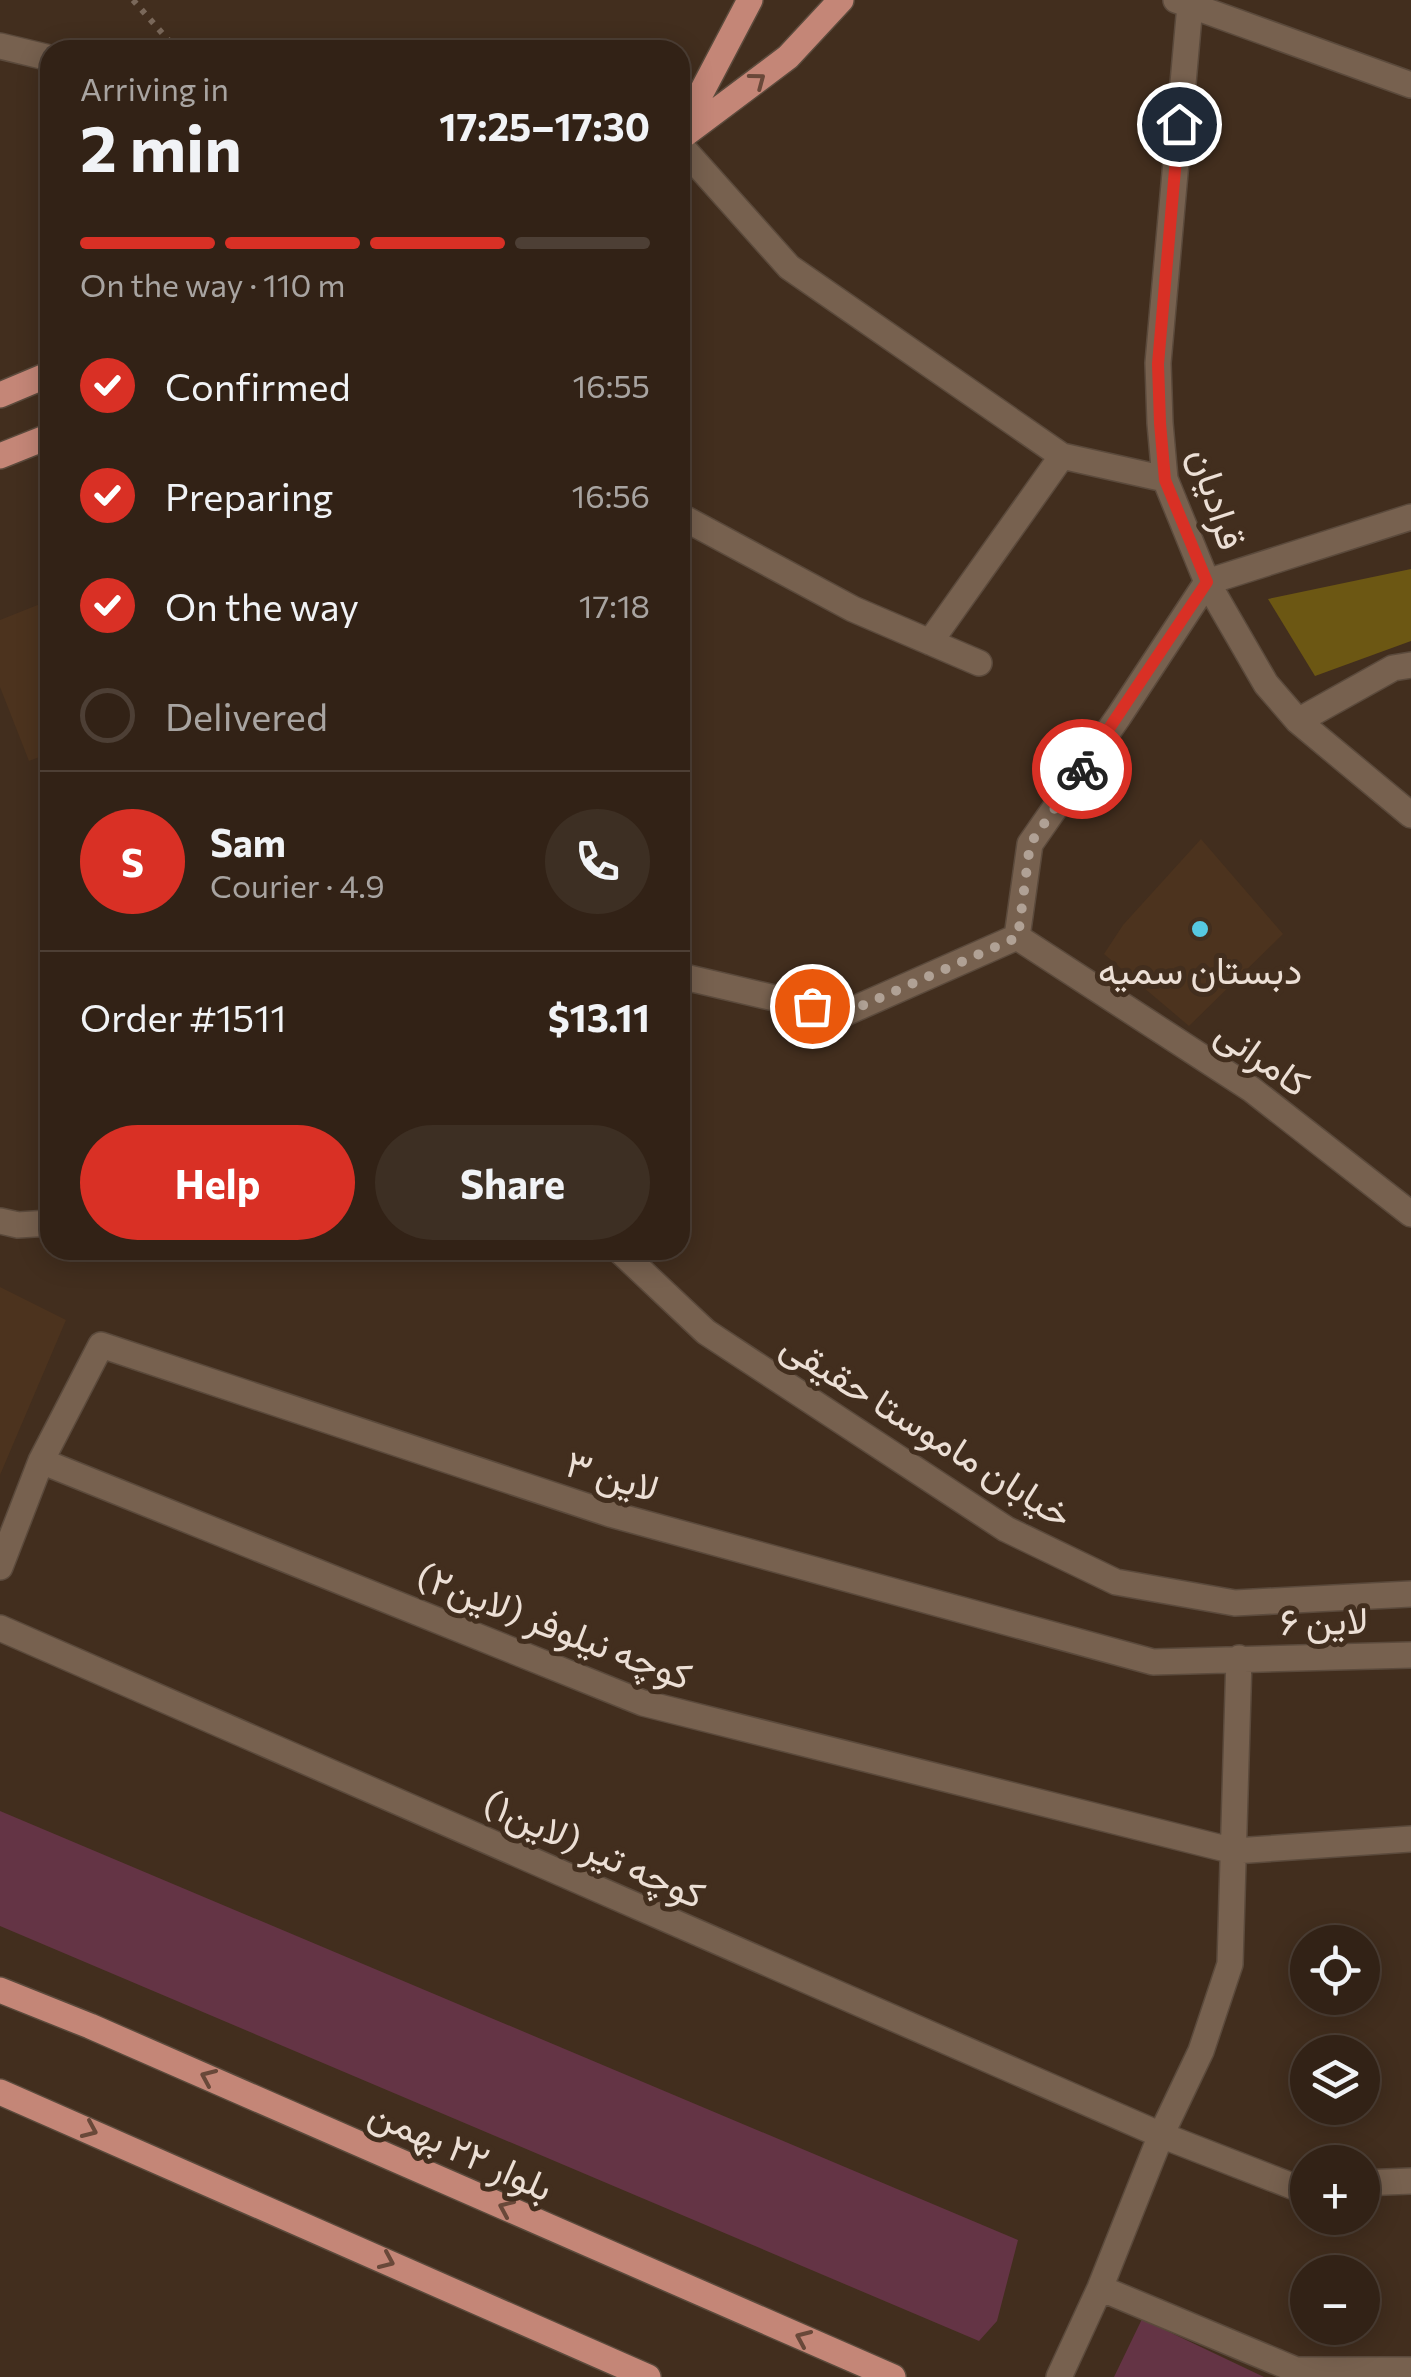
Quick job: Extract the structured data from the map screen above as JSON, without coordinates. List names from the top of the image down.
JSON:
{
  "streets": {
    "main road": ["بلوار ۲۲ بهمن"],
    "street": [
      "قرادیان",
      "کامرانی",
      "خیابان ماموستا حقیقی",
      "لاین ۳",
      "لاین ۶",
      "کوچه نیلوفر (لاین۲)",
      "کوچه تیر (لاین۱)"
    ]
  },
  "crossings": [
    ["لاین ۳", "لاین ۶"],
    ["لاین ۳", "کوچه نیلوفر (لاین۲)"]
  ],
  "places": ["دبستان سمیه"],
  "page": {
    "heading": ["2 min", "Arriving in", "17:25–17:30"],
    "panel": [
      "Sam",
      "Courier · 4.9",
      "Order #1511",
      "$13.11"
    ],
    "bar": "On the way · 110 m",
    "list": [
      ["Confirmed", "16:55"],
      ["Preparing", "16:56"],
      ["On the way", "17:18"],
      "Delivered"
    ],
    "round": "S",
    "buttons": ["Help", "Share"],
    "map_buttons": ["+", "−"]
  }
}
